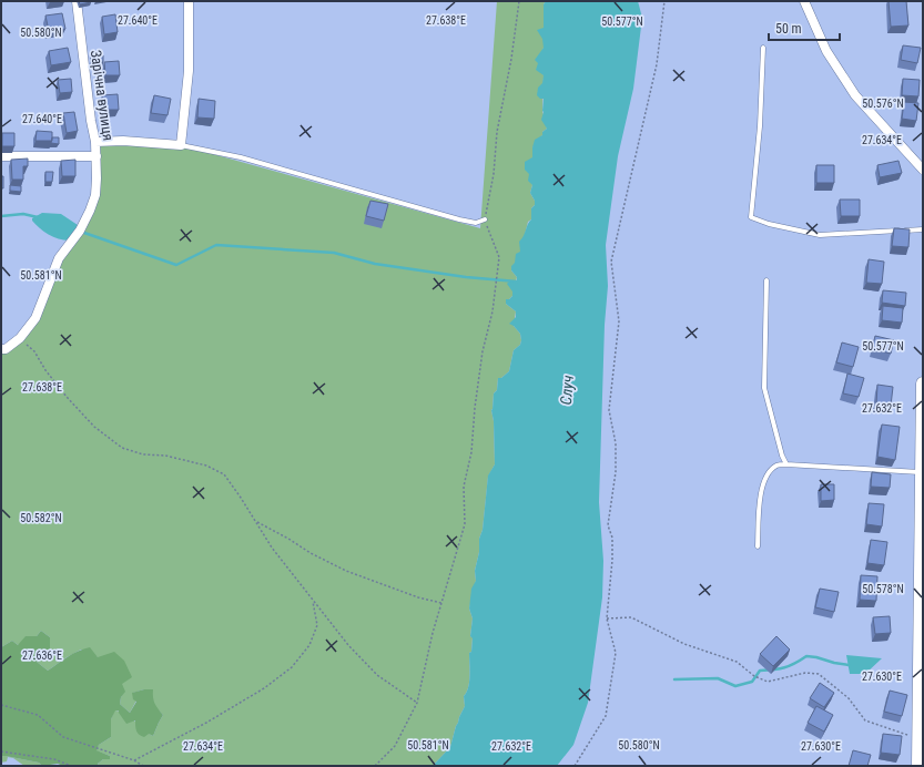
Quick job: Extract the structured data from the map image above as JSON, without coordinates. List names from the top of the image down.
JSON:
{
  "streets": {
    "street": ["Зарічна вулиця"]
  },
  "water": ["Случ"],
  "scale_bar": "50 m",
  "coordinates": [
    "27.640°E",
    "27.638°E",
    "50.577°N",
    "50.580°N",
    "50.576°N",
    "27.634°E",
    "50.581°N",
    "27.632°E",
    "50.582°N",
    "50.578°N",
    "27.636°E",
    "27.630°E"
  ]
}
